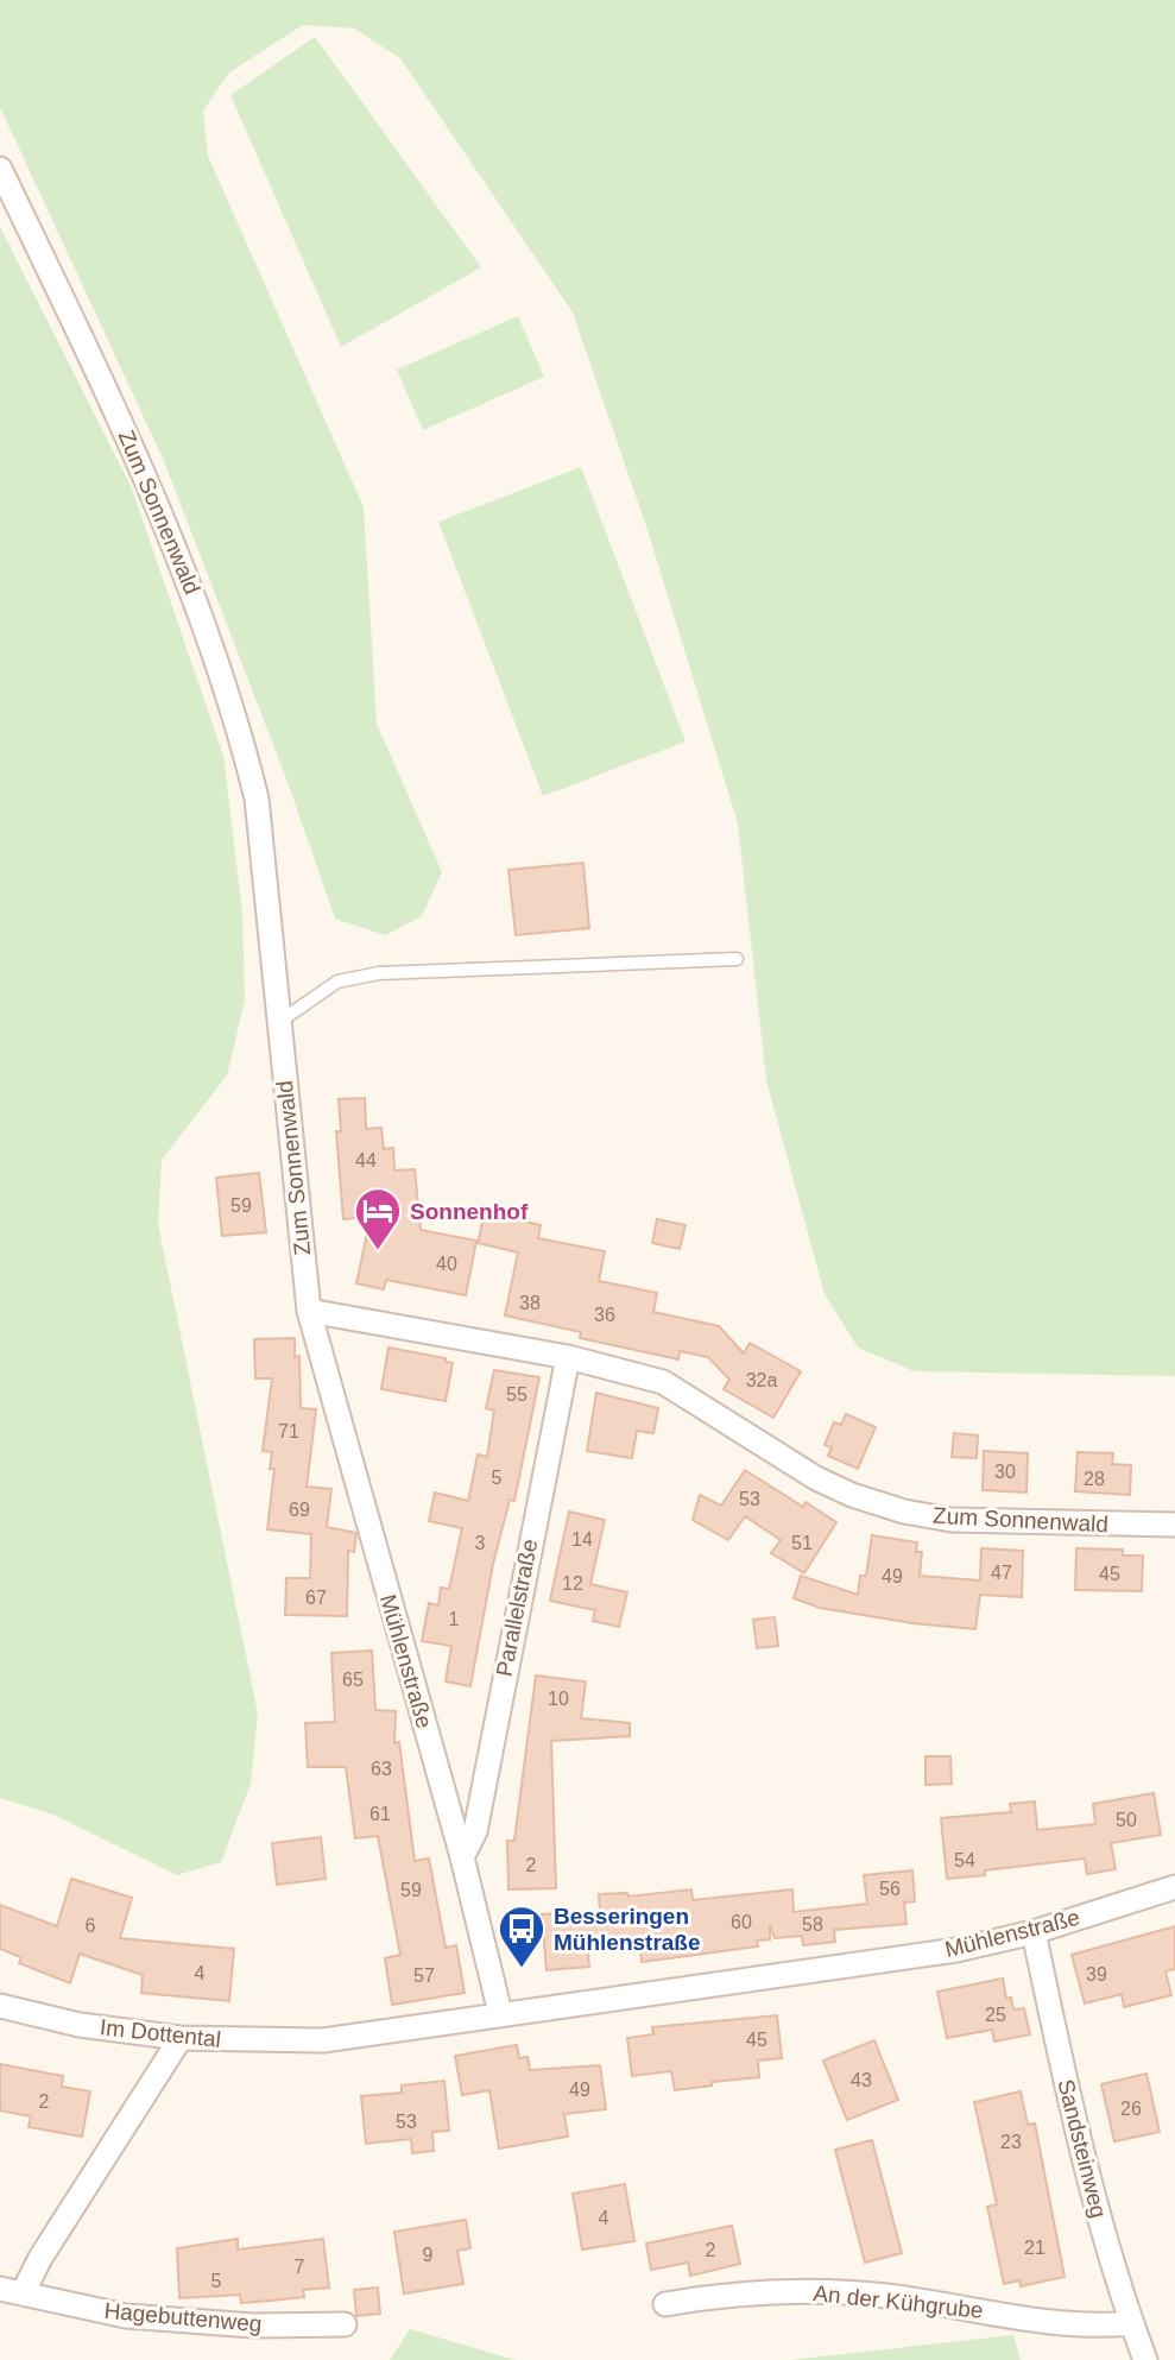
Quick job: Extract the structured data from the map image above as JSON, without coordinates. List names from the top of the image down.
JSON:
{
  "streets": {
    "street": [
      "Zum Sonnenwald",
      "Parallelstraße",
      "Mühlenstraße",
      "Im Dottental",
      "Sandsteinweg",
      "An der Kühgrube",
      "Hagebuttenweg"
    ]
  },
  "crossings": [
    ["Zum Sonnenwald", "Parallelstraße"],
    ["Zum Sonnenwald", "Mühlenstraße"],
    ["Parallelstraße", "Mühlenstraße"],
    ["Mühlenstraße", "Im Dottental"],
    ["Mühlenstraße", "Sandsteinweg"],
    ["Im Dottental", "Hagebuttenweg"],
    ["Sandsteinweg", "An der Kühgrube"]
  ],
  "places": {
    "hotel": ["Sonnenhof"],
    "bus stop": ["Besseringen Mühlenstraße"]
  },
  "house_numbers": [
    "44",
    "59",
    "40",
    "38",
    "36",
    "32a",
    "55",
    "71",
    "30",
    "5",
    "28",
    "53",
    "69",
    "14",
    "3",
    "51",
    "47",
    "45",
    "49",
    "12",
    "67",
    "1",
    "65",
    "10",
    "63",
    "61",
    "50",
    "54",
    "2",
    "56",
    "59",
    "60",
    "58",
    "6",
    "4",
    "39",
    "57",
    "25",
    "45",
    "43",
    "49",
    "2",
    "26",
    "53",
    "23",
    "4",
    "21",
    "2",
    "9",
    "7",
    "5"
  ]
}
